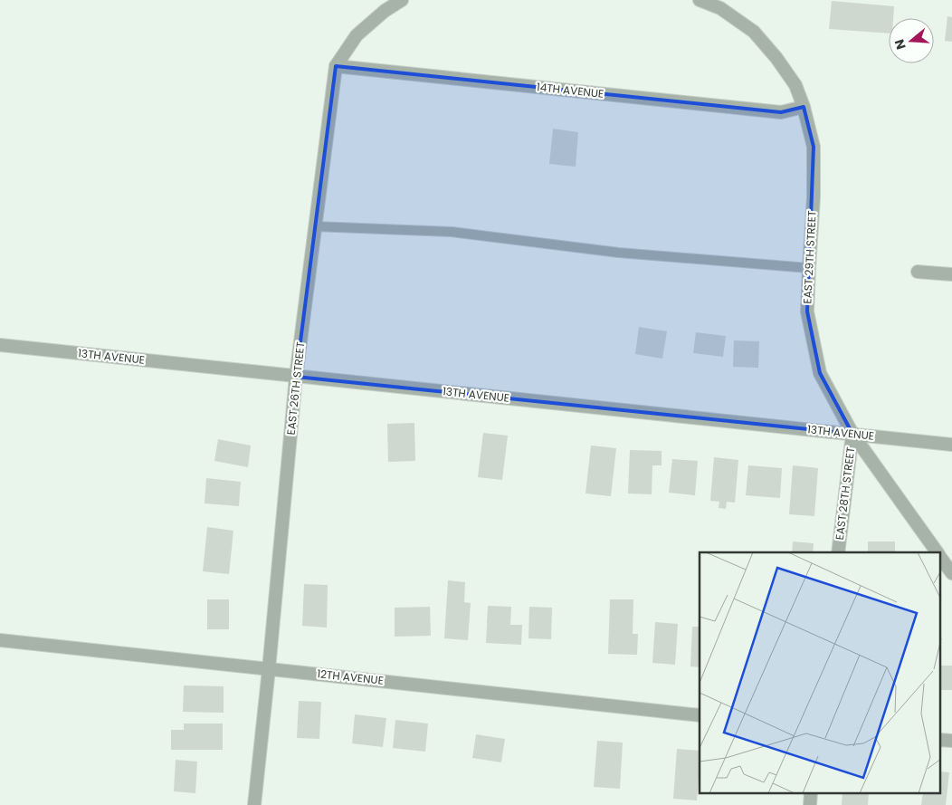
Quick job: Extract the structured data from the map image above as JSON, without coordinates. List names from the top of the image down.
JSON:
{
  "streets": {
    "street": [
      "14TH AVENUE",
      "EAST 29TH STREET",
      "13TH AVENUE",
      "EAST 26TH STREET",
      "EAST 28TH STREET",
      "12TH AVENUE"
    ]
  },
  "crossings": [
    ["14TH AVENUE", "EAST 29TH STREET"],
    ["14TH AVENUE", "EAST 26TH STREET"],
    ["EAST 29TH STREET", "13TH AVENUE"],
    ["EAST 29TH STREET", "EAST 28TH STREET"],
    ["13TH AVENUE", "EAST 26TH STREET"],
    ["13TH AVENUE", "EAST 28TH STREET"],
    ["EAST 26TH STREET", "12TH AVENUE"]
  ],
  "north": "left"
}
